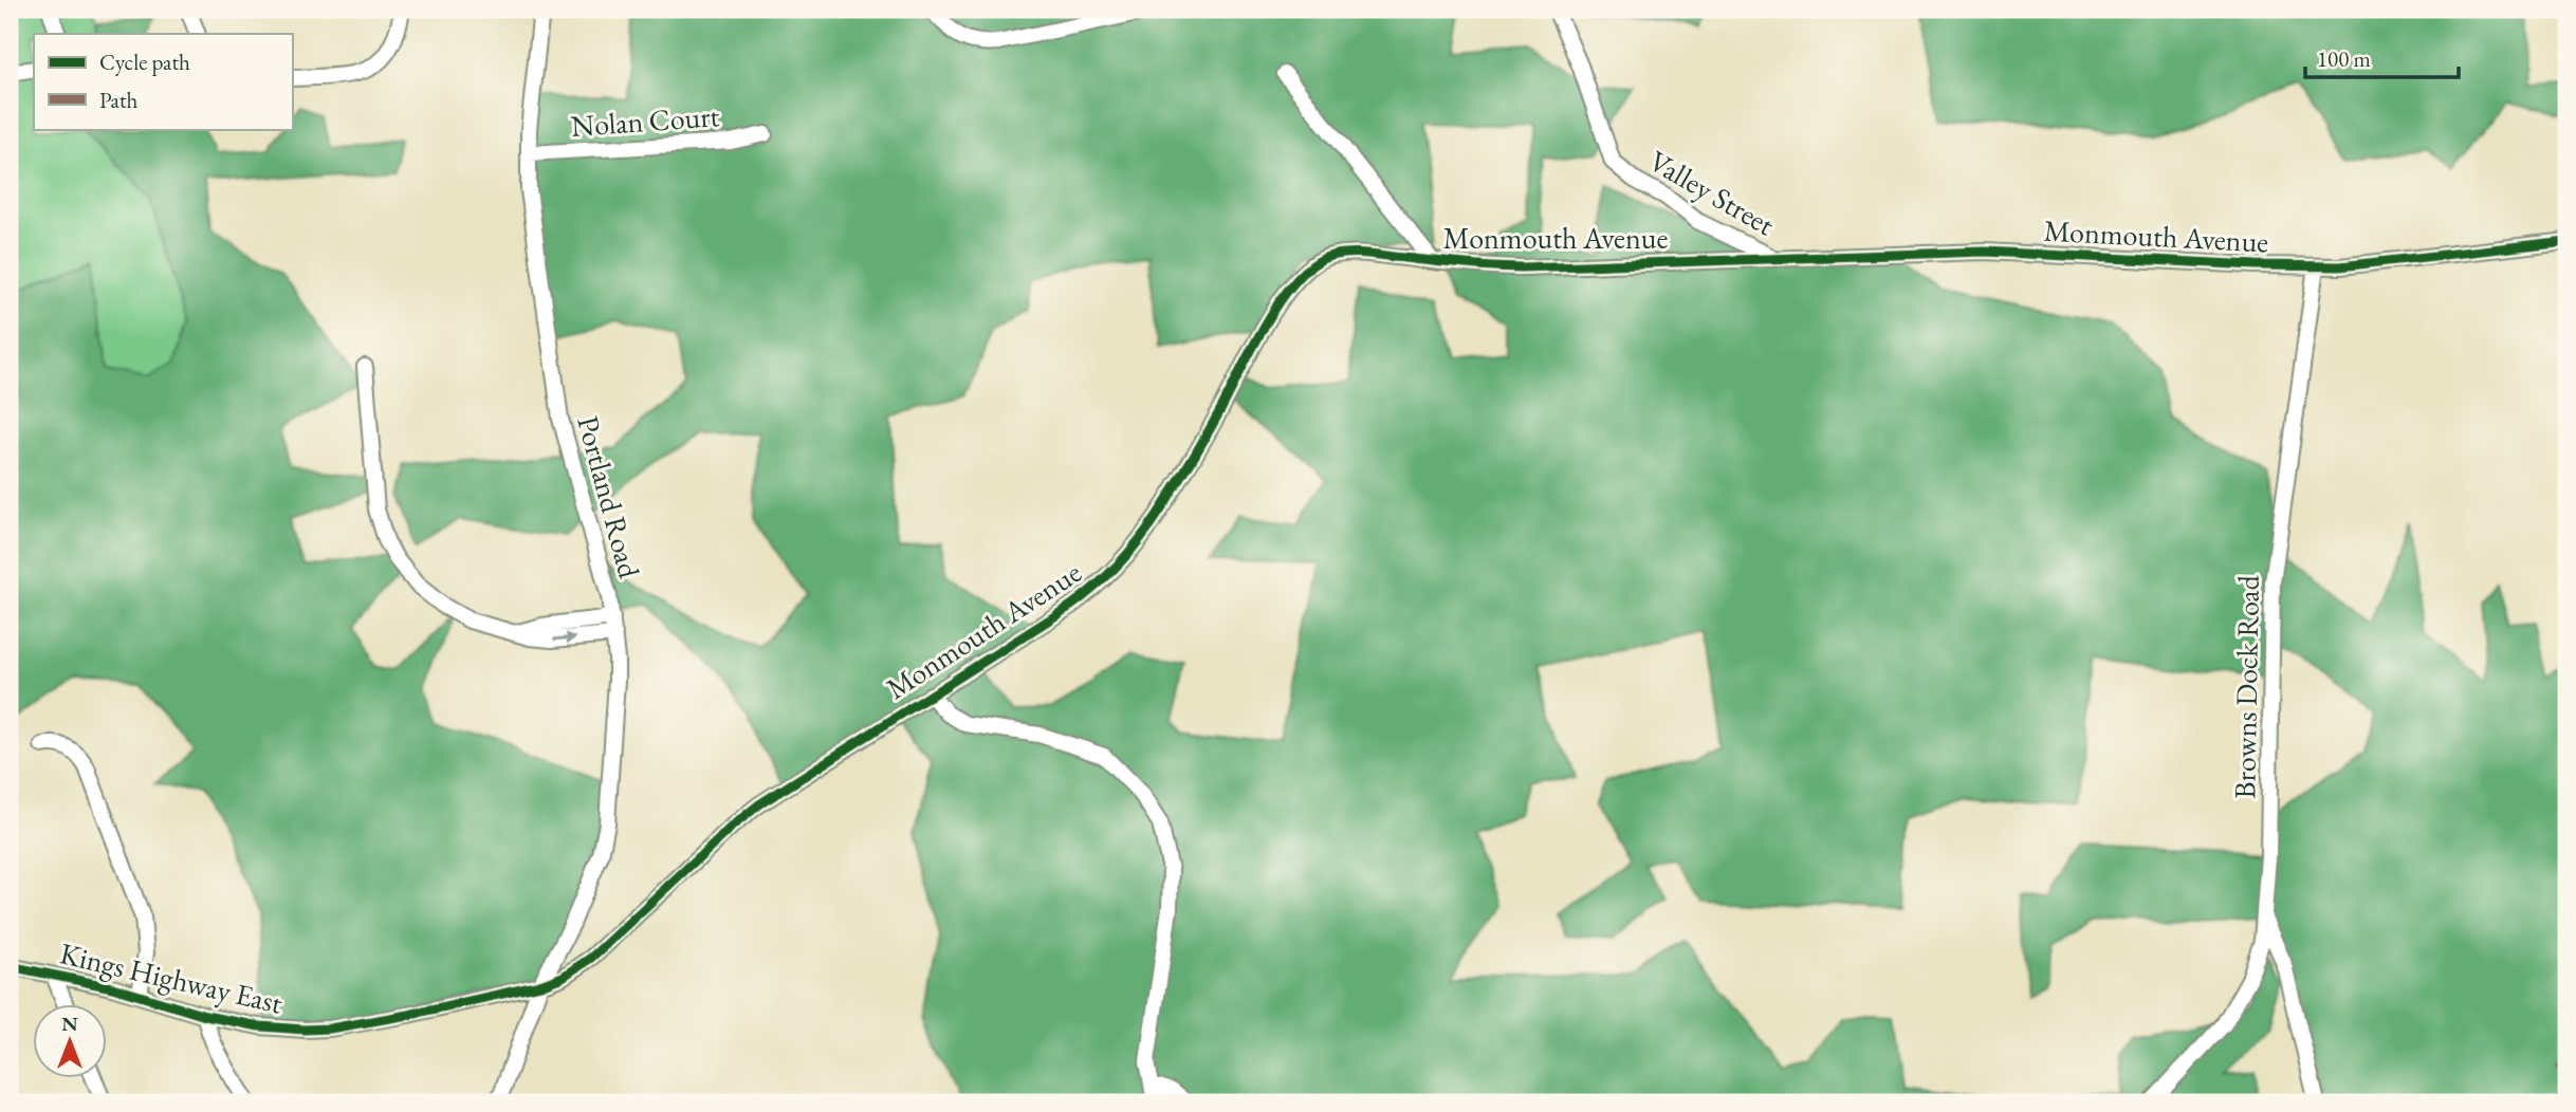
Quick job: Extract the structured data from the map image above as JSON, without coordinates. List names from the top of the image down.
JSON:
{
  "streets": {
    "street": [
      "Nolan Court",
      "Valley Street",
      "Monmouth Avenue",
      "Portland Road",
      "Browns Dock Road",
      "Kings Highway East"
    ]
  },
  "crossings": [
    ["Nolan Court", "Portland Road"],
    ["Valley Street", "Monmouth Avenue"],
    ["Monmouth Avenue", "Portland Road"],
    ["Monmouth Avenue", "Browns Dock Road"],
    ["Monmouth Avenue", "Kings Highway East"],
    ["Portland Road", "Kings Highway East"]
  ],
  "legend": ["Cycle path", "Path"],
  "scale_bar": "100 m",
  "north": "top"
}
